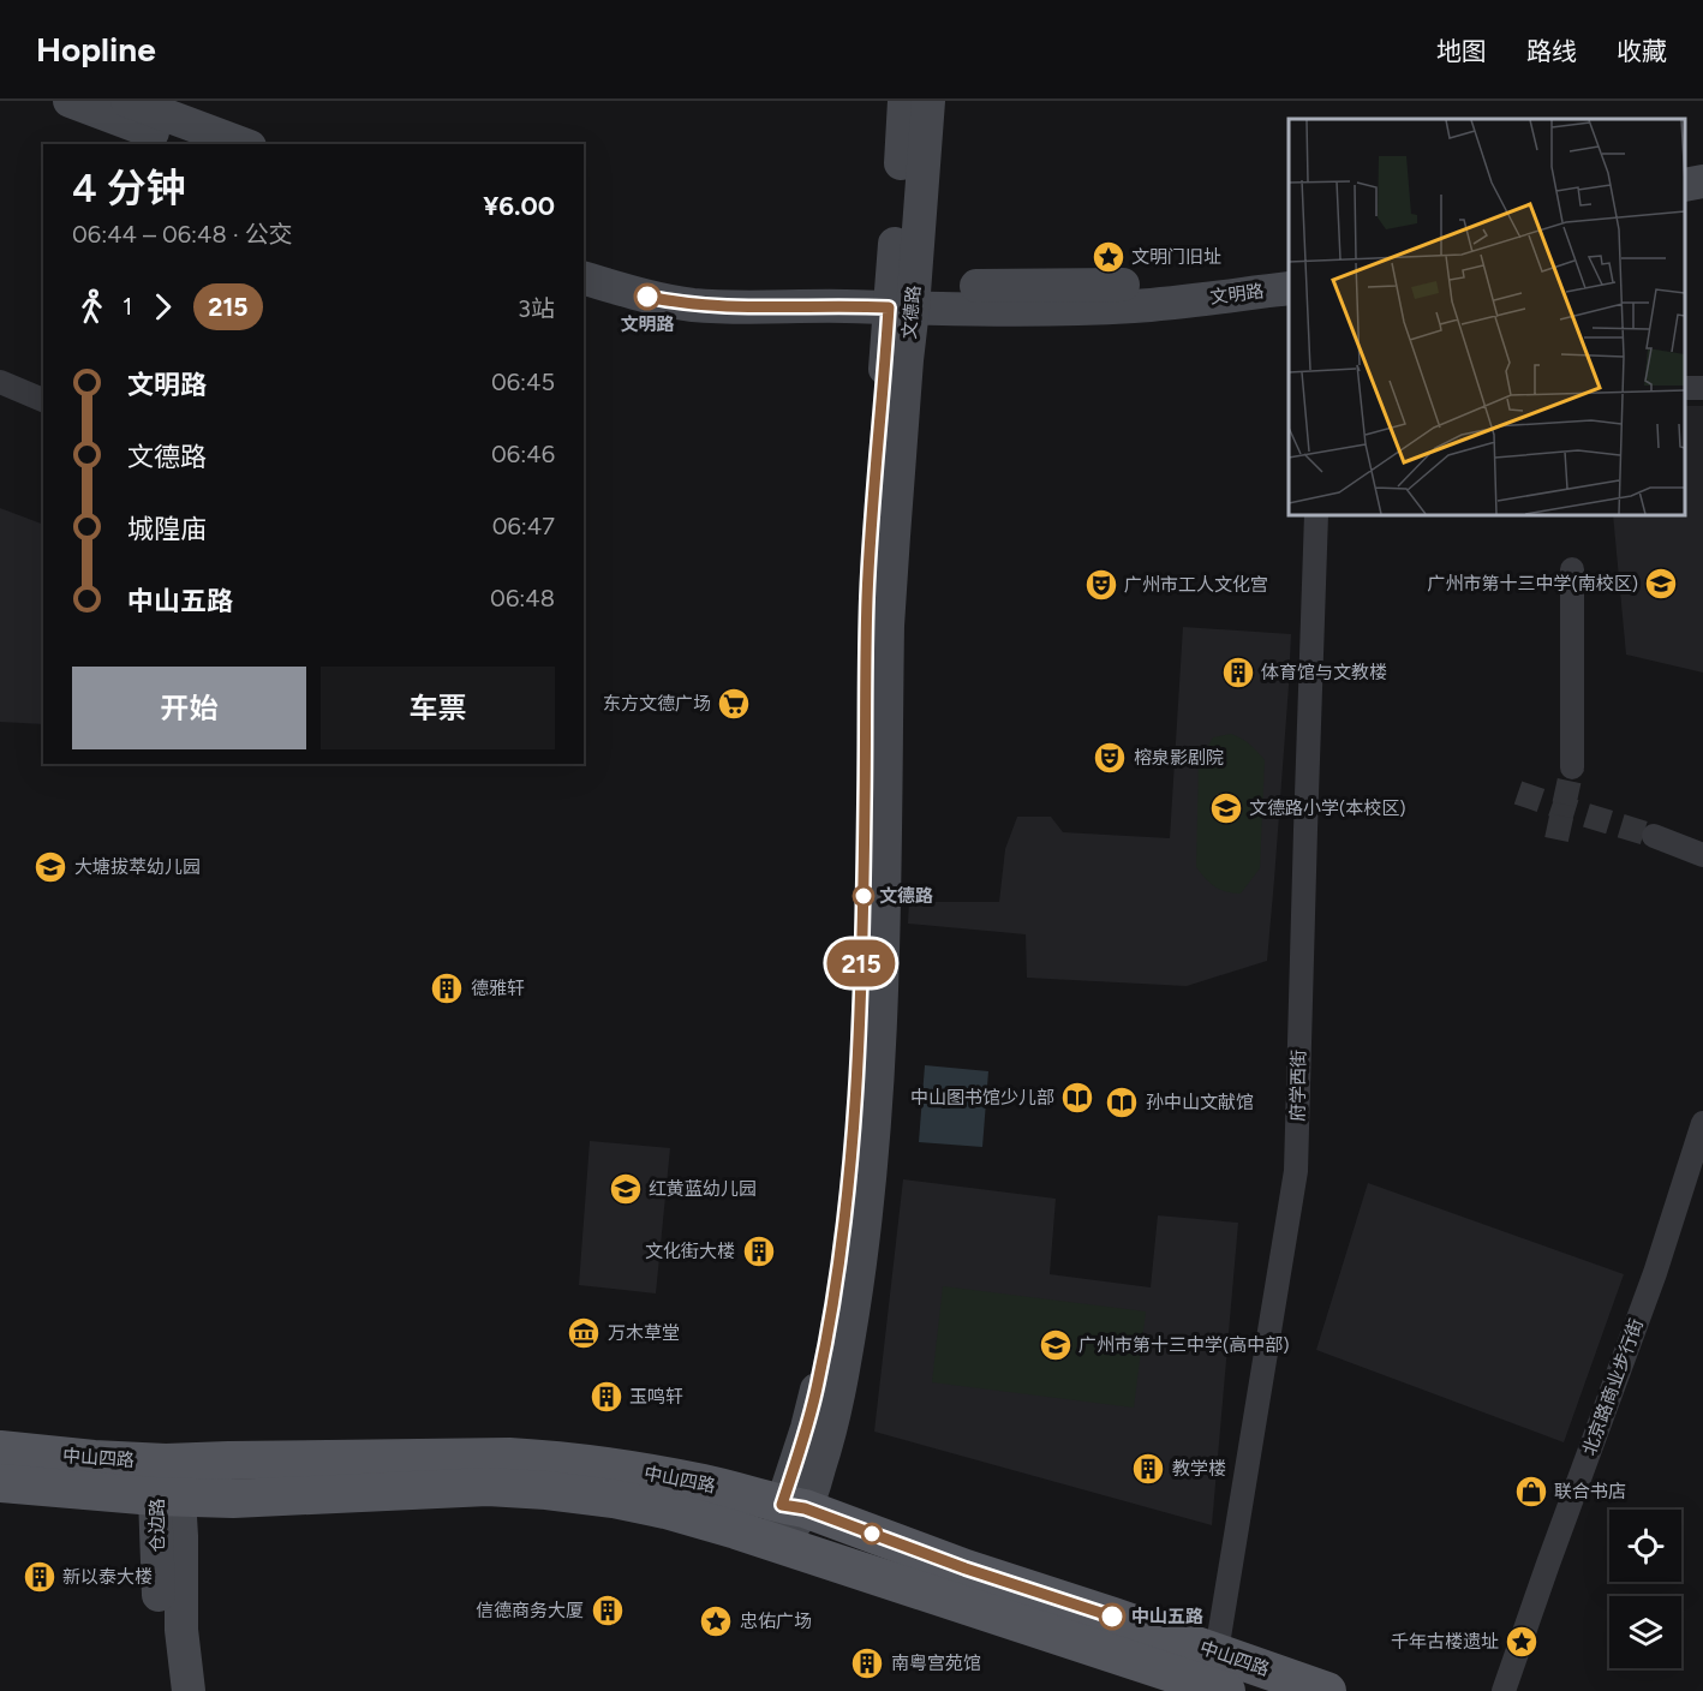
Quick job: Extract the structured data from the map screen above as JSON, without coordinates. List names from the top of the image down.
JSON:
{
  "streets": {
    "main road": [
      "文明路",
      "文德路",
      "中山四路",
      "仓边路"
    ],
    "street": ["府学西街", "北京路商业步行街"]
  },
  "crossings": [
    ["文明路", "文德路"],
    ["文德路", "中山四路"],
    ["府学西街", "中山四路"],
    ["中山四路", "仓边路"]
  ],
  "places": {
    "place": ["文明门旧址", "忠佑广场", "千年古楼遗址"],
    "other": ["文明路", "文德路", "中山五路"],
    "school or university": [
      "广州市第十三中学(南校区)",
      "文德路小学(本校区)",
      "大塘拔萃幼儿园",
      "红黄蓝幼儿园",
      "广州市第十三中学(高中部)"
    ],
    "theatre": ["广州市工人文化宫", "榕泉影剧院"],
    "building": [
      "体育馆与文教楼",
      "德雅轩",
      "文化街大楼",
      "玉鸣轩",
      "教学楼",
      "新以泰大楼",
      "信德商务大厦",
      "南粤宫苑馆"
    ],
    "supermarket": ["东方文德广场"],
    "library": ["中山图书馆少儿部", "孙中山文献馆"],
    "museum": ["万木草堂"],
    "shop": ["联合书店"]
  },
  "lines": ["bus line 215"],
  "page": {
    "header": "Hopline",
    "nav": ["地图", "路线", "收藏"],
    "on_map": "215",
    "heading": ["4 分钟", "06:44 – 06:48 · 公交", "¥6.00"],
    "legs": ["1", "215", "3站"],
    "list": [
      {
        "name": "文明路",
        "value": "06:45"
      },
      {
        "name": "文德路",
        "value": "06:46"
      },
      {
        "name": "城隍庙",
        "value": "06:47"
      },
      {
        "name": "中山五路",
        "value": "06:48"
      }
    ],
    "buttons": ["开始", "车票"]
  }
}
